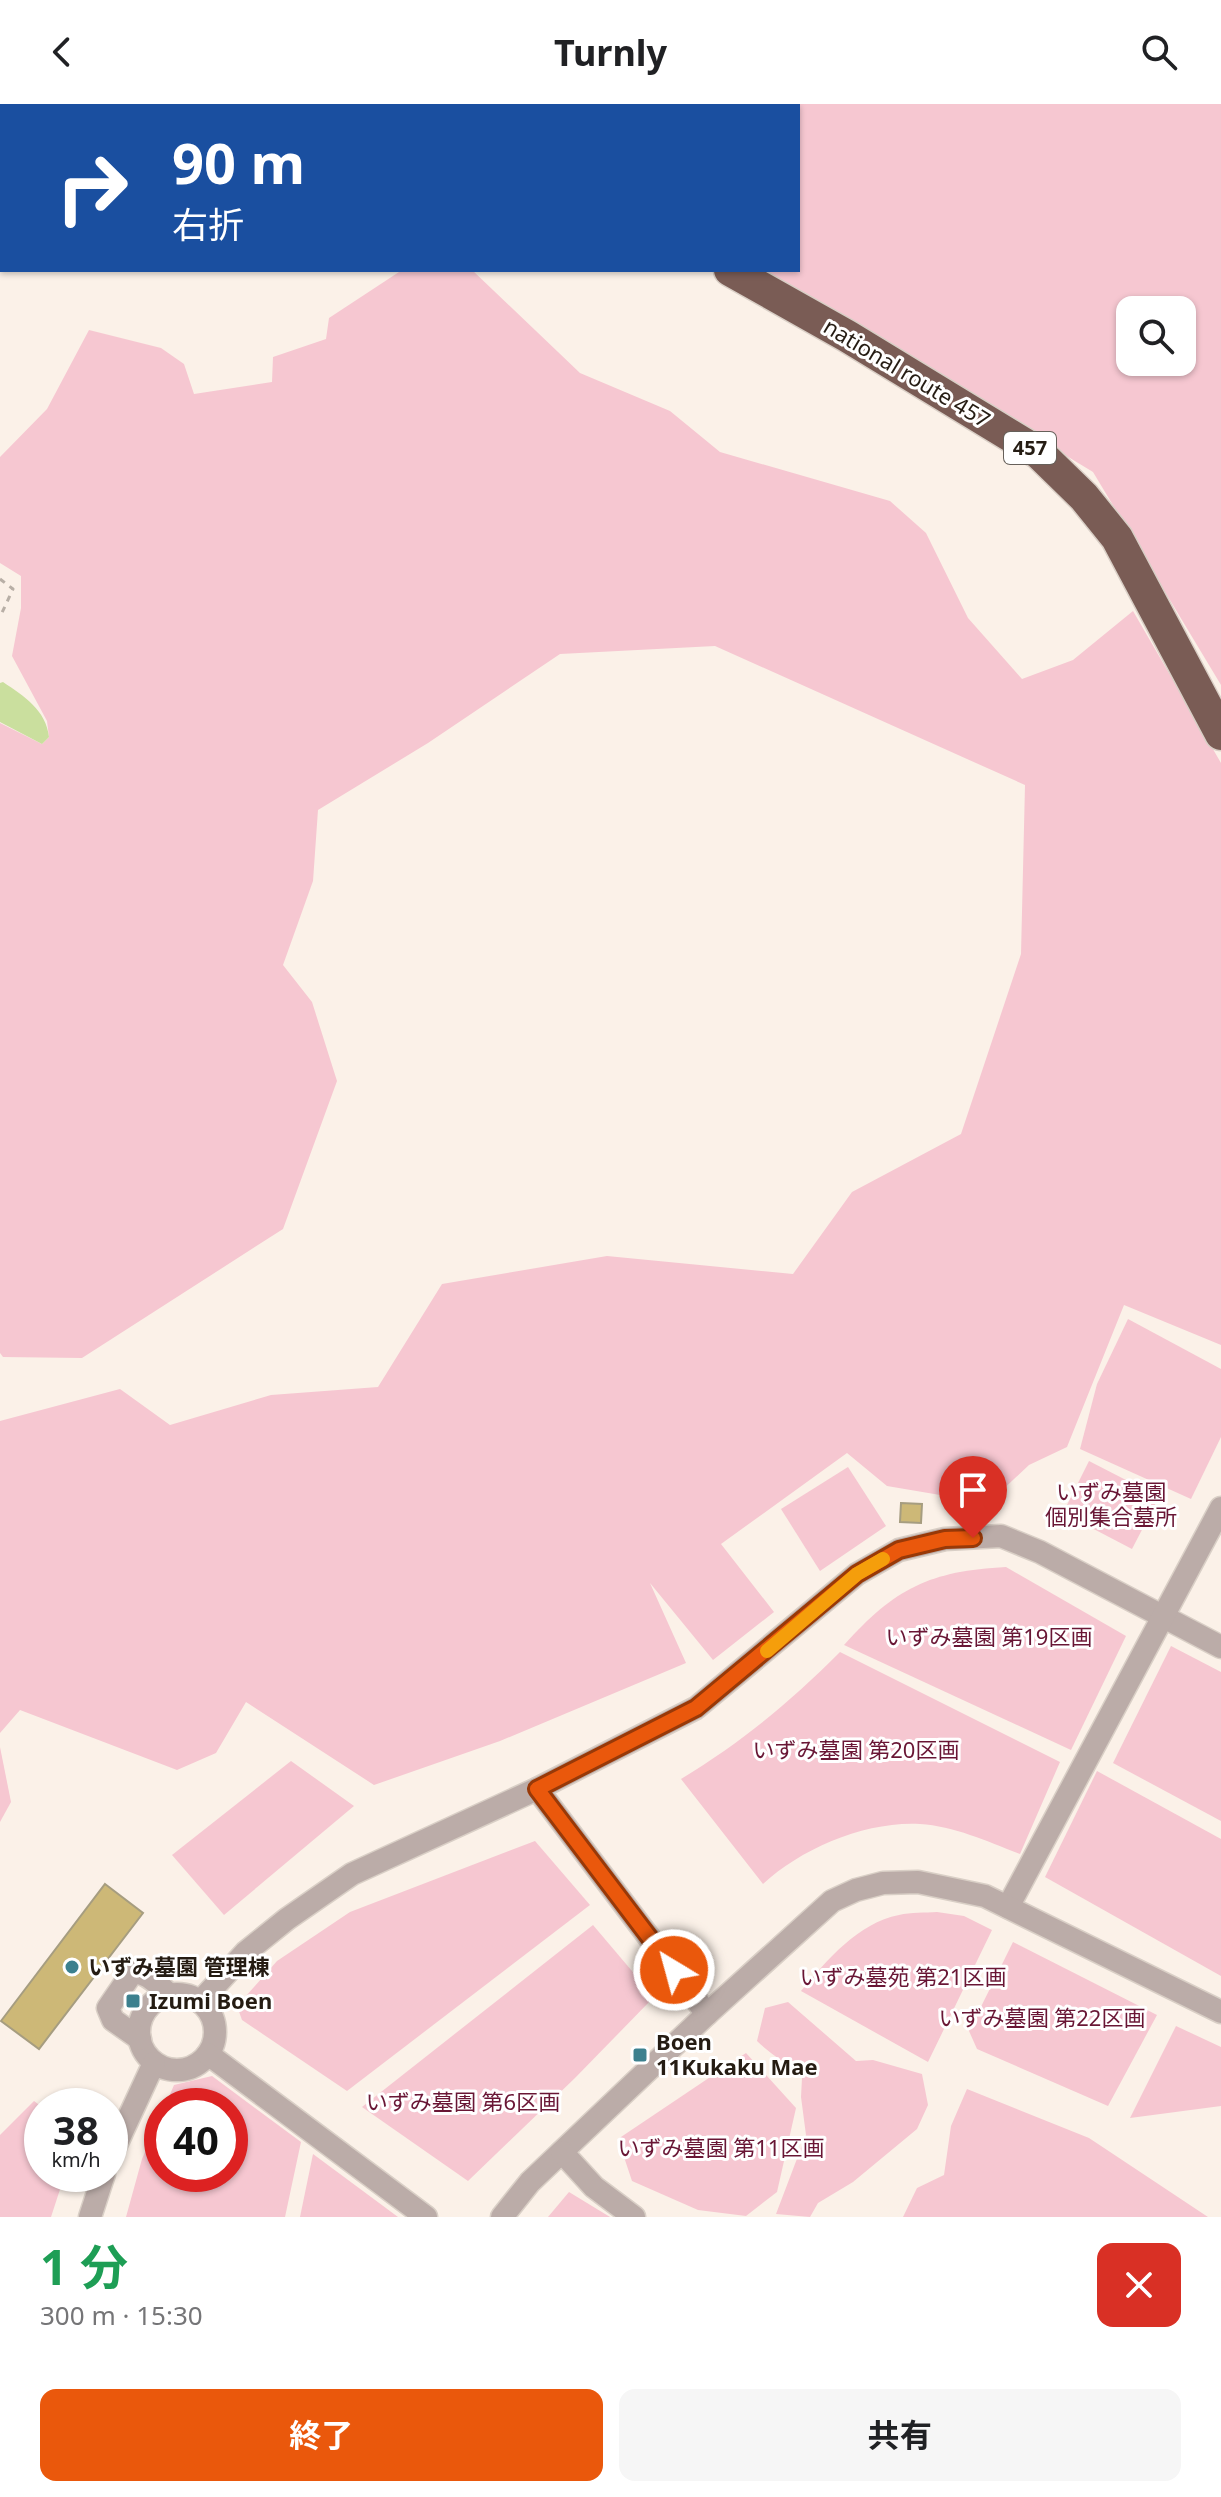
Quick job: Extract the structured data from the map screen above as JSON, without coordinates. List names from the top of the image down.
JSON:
{
  "streets": {
    "highway": ["national route 457", "457"]
  },
  "parks": [
    "いずみ墓園 個別集合墓所",
    "いずみ墓園 第19区画",
    "いずみ墓園 第20区画",
    "いずみ墓苑 第21区画",
    "いずみ墓園 第22区画",
    "いずみ墓園 第6区画",
    "いずみ墓園 第11区画"
  ],
  "places": {
    "other": ["いずみ墓園 管理棟"],
    "transit": ["Izumi Boen", "Boen 11Kukaku Mae"]
  },
  "page": {
    "header": "Turnly",
    "turn": ["90 m", "右折"],
    "speed": "38 km/h",
    "limit": "40",
    "heading": ["1 分", "300 m · 15:30"],
    "buttons": ["終了", "共有"]
  }
}
